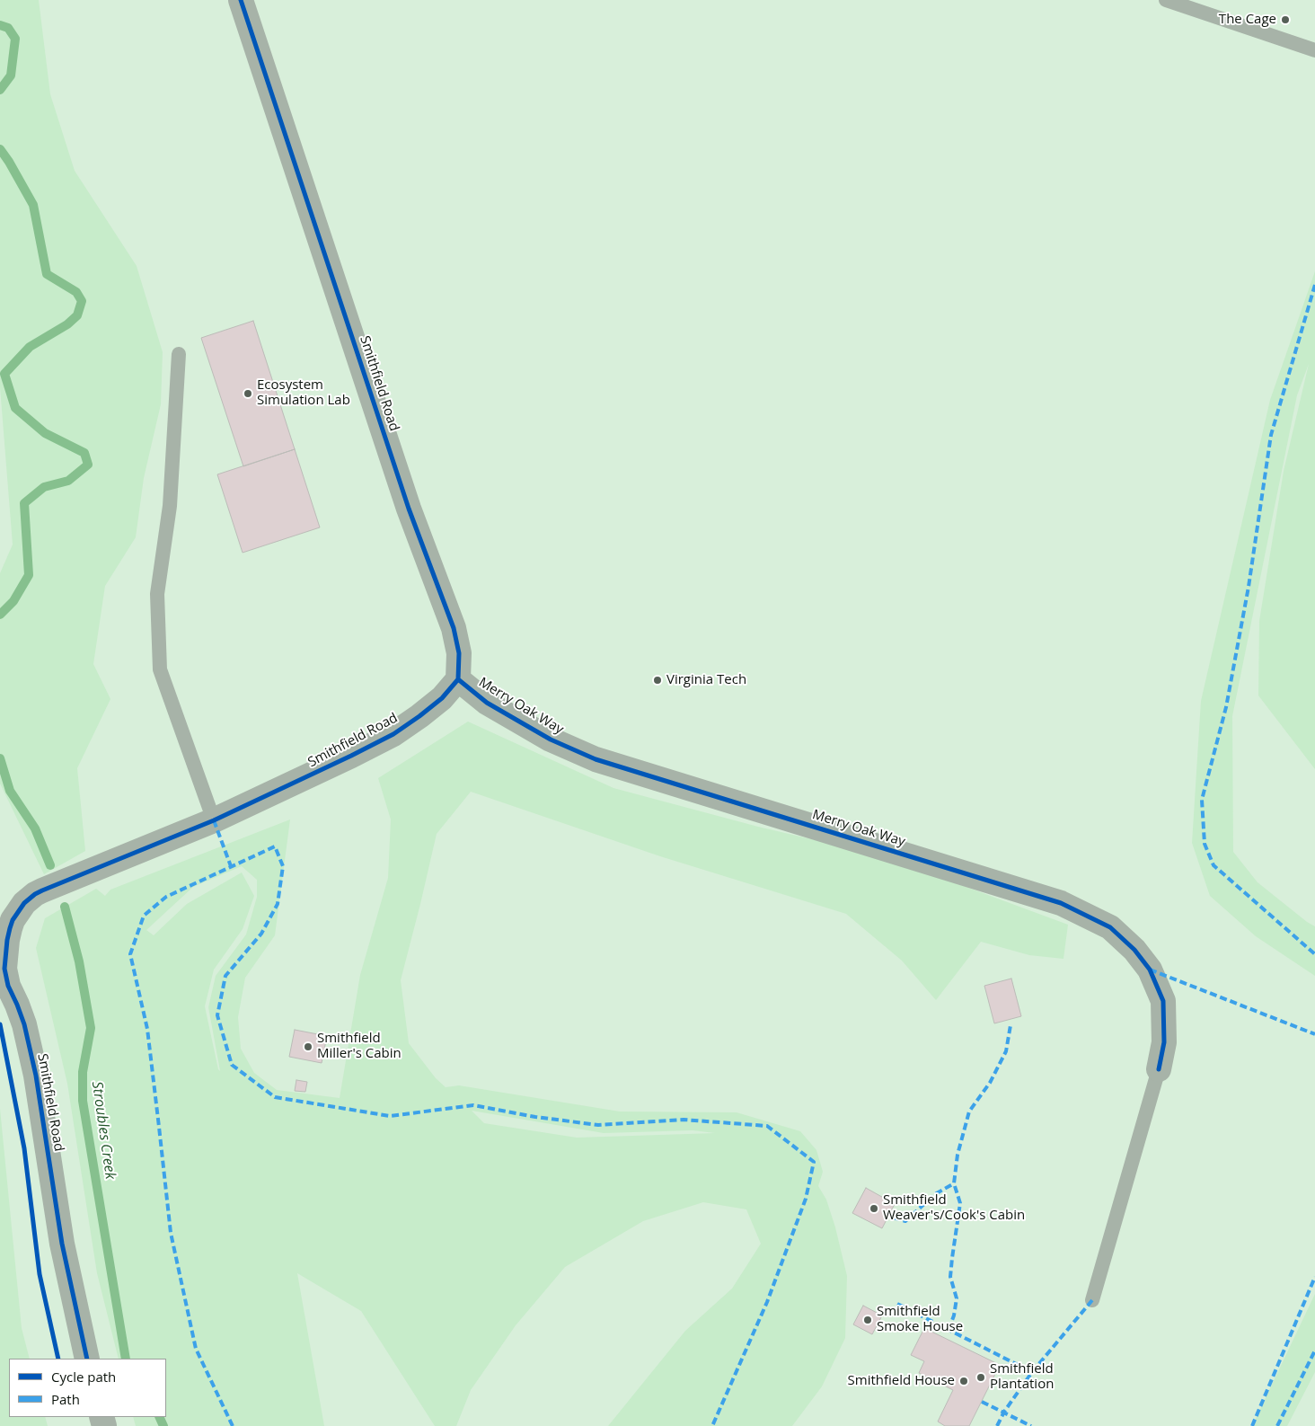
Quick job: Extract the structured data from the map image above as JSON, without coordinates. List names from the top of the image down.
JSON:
{
  "streets": {
    "street": ["Smithfield Road", "Merry Oak Way"]
  },
  "crossings": [
    ["Smithfield Road", "Merry Oak Way"]
  ],
  "water": ["Stroubles Creek"],
  "places": [
    "The Cage",
    "Ecosystem Simulation Lab",
    "Virginia Tech",
    "Smithfield Miller's Cabin",
    "Smithfield Weaver's/Cook's Cabin",
    "Smithfield Smoke House",
    "Smithfield Plantation",
    "Smithfield House"
  ],
  "legend": ["Cycle path", "Path"]
}
